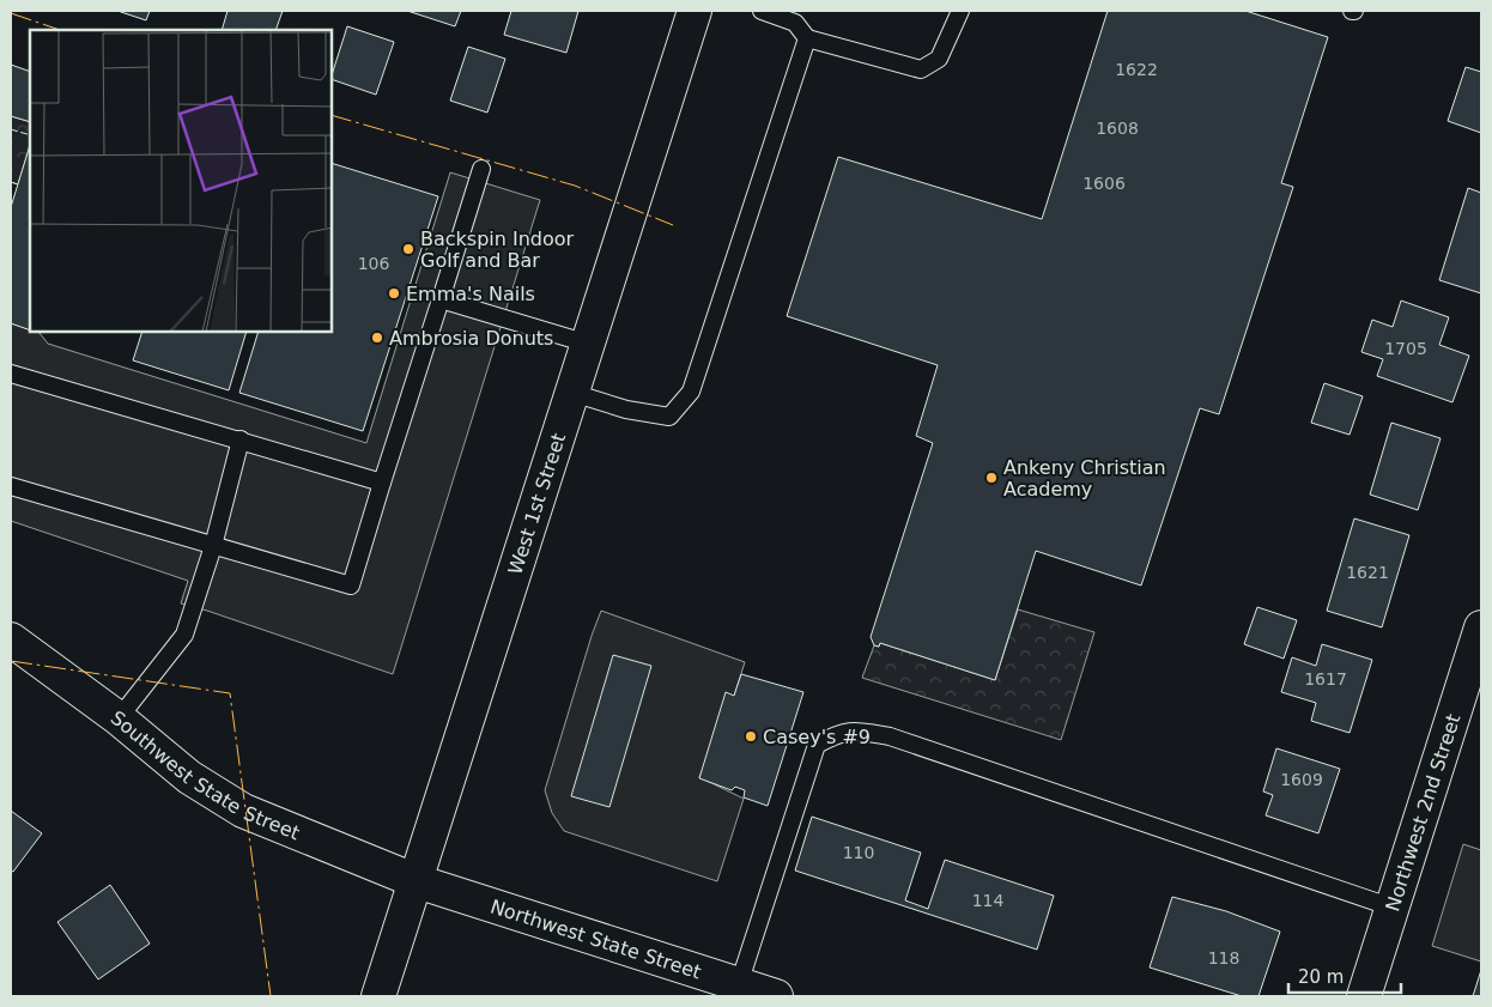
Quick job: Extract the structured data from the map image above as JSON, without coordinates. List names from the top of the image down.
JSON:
{
  "streets": {
    "main road": [
      "West 1st Street",
      "Southwest State Street",
      "Northwest 2nd Street",
      "Northwest State Street"
    ]
  },
  "crossings": [
    ["West 1st Street", "Southwest State Street"],
    ["West 1st Street", "Northwest State Street"],
    ["Southwest State Street", "Northwest State Street"]
  ],
  "places": [
    "Backspin Indoor Golf and Bar",
    "Emma's Nails",
    "Ambrosia Donuts",
    "Ankeny Christian Academy",
    "Casey's #9"
  ],
  "house_numbers": [
    "1622",
    "1608",
    "1606",
    "106",
    "1705",
    "1621",
    "1617",
    "1609",
    "110",
    "114",
    "118"
  ],
  "scale_bar": "20 m"
}
